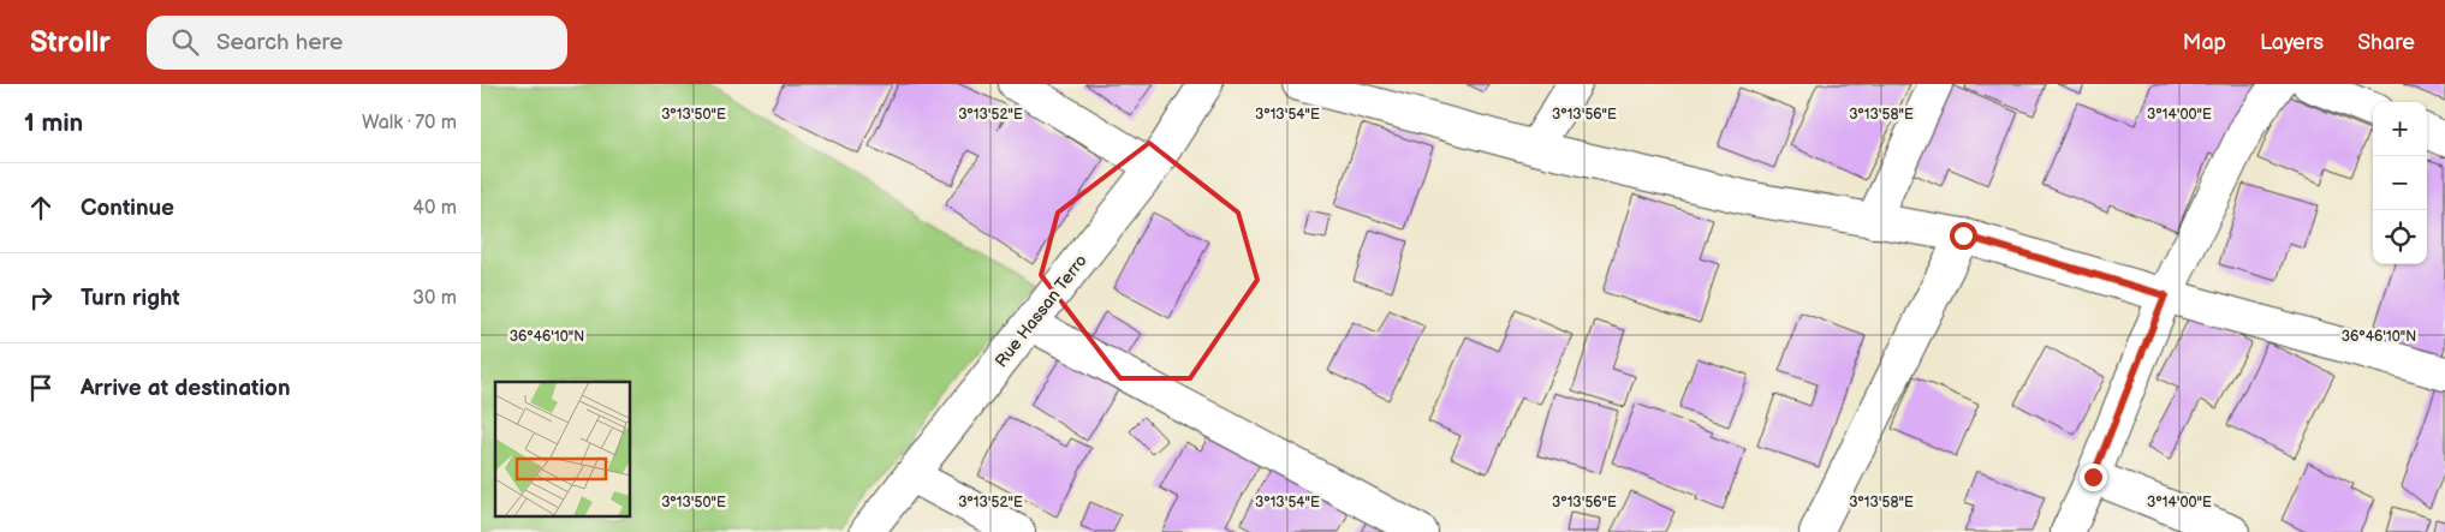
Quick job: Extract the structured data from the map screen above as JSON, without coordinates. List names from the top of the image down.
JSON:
{
  "streets": {
    "street": ["Rue Hassan Terro"]
  },
  "page": {
    "header": "Strollr",
    "search": "Search here",
    "nav": ["Map", "Layers", "Share"],
    "heading": ["1 min", "Walk · 70 m"],
    "map_buttons": ["+", "−"],
    "list": [
      ["Continue", "40 m"],
      ["Turn right", "30 m"],
      "Arrive at destination"
    ]
  },
  "coordinates": [
    "3°13'50\"E",
    "3°13'52\"E",
    "3°13'54\"E",
    "3°13'56\"E",
    "3°13'58\"E",
    "3°14'00\"E",
    "36°46'10\"N"
  ]
}
